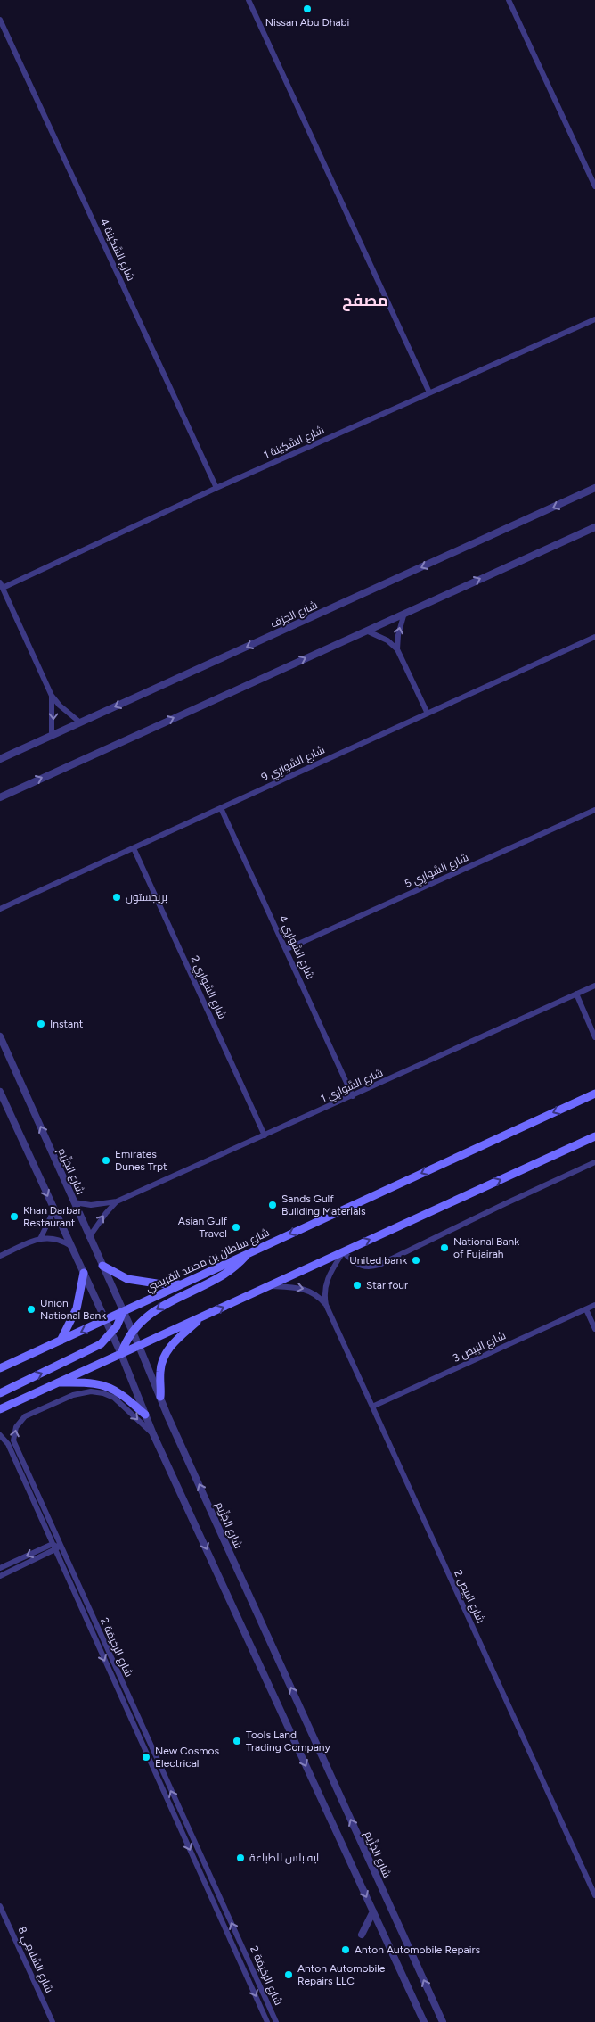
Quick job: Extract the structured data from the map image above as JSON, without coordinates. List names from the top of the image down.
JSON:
{
  "streets": {
    "main road": ["شارع سلطان بن محمد القبيسي"],
    "street": [
      "شارع السَّكِينة 4",
      "شارع السَّكِينة 1",
      "شارع الحِرَف",
      "شارع السَّوارِي 9",
      "شارع السَّوارِي 5",
      "شارع السَّوارِي 4",
      "شارع السَّوارِي 2",
      "شارع السَّوارِي 1",
      "شارع الجَزِّيم",
      "شارع البِيص 3",
      "شارع البِيص 2",
      "شارع الرخيمَة 2",
      "شارع السَّلامِي 8"
    ]
  },
  "crossings": [
    ["شارع السَّكِينة 4", "شارع السَّكِينة 1"],
    ["شارع السَّوارِي 9", "شارع السَّوارِي 4"],
    ["شارع السَّوارِي 9", "شارع السَّوارِي 2"],
    ["شارع السَّوارِي 5", "شارع السَّوارِي 4"],
    ["شارع السَّوارِي 4", "شارع السَّوارِي 1"],
    ["شارع السَّوارِي 2", "شارع السَّوارِي 1"],
    ["شارع السَّوارِي 1", "شارع الجَزِّيم"],
    ["شارع الجَزِّيم", "شارع سلطان بن محمد القبيسي"],
    ["شارع البِيص 3", "شارع البِيص 2"]
  ],
  "districts": ["مصفح"],
  "places": [
    "Nissan Abu Dhabi",
    "بريجستون",
    "Instant",
    "Emirates Dunes Trpt",
    "Sands Gulf Building Materials",
    "Khan Darbar Restaurant",
    "Asian Gulf Travel",
    "National Bank of Fujairah",
    "United bank",
    "Star four",
    "Union National Bank",
    "Tools Land Trading Company",
    "New Cosmos Electrical",
    "ايه بلس للطباعة",
    "Anton Automobile Repairs",
    "Anton Automobile Repairs LLC"
  ]
}
